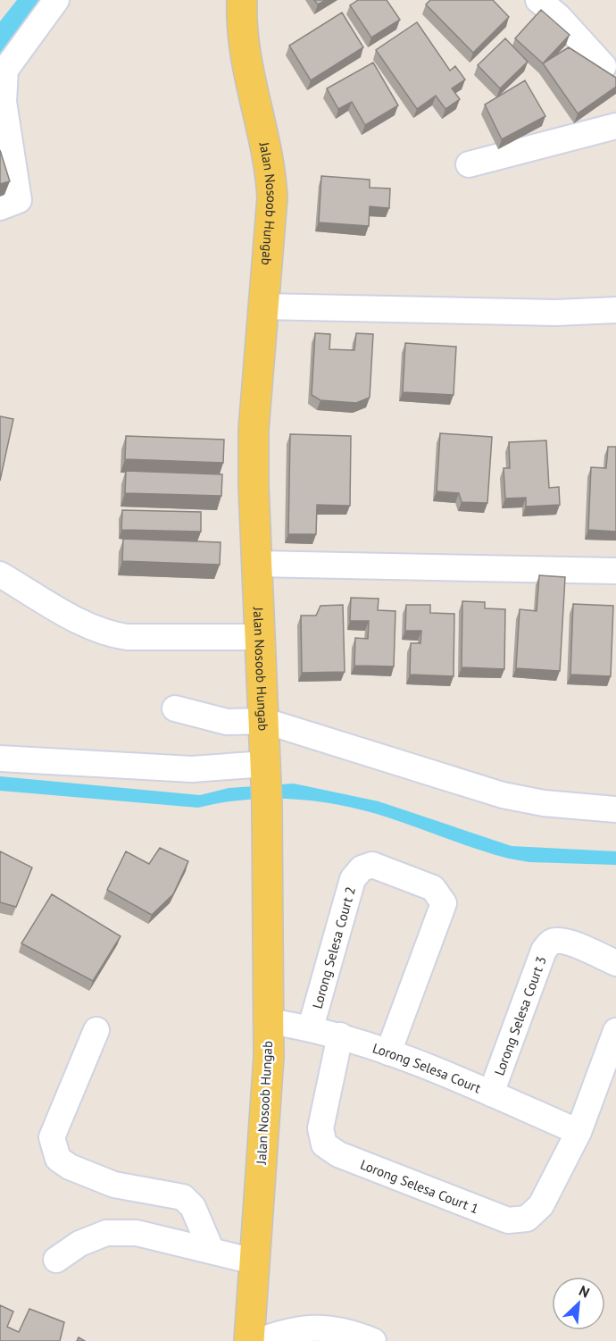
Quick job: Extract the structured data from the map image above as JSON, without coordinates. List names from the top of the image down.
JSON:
{
  "streets": {
    "main road": ["Jalan Nosoob Hungab"],
    "street": [
      "Lorong Selesa Court 2",
      "Lorong Selesa Court 3",
      "Lorong Selesa Court",
      "Lorong Selesa Court 1"
    ]
  },
  "crossings": [
    ["Jalan Nosoob Hungab", "Lorong Selesa Court"],
    ["Lorong Selesa Court 2", "Lorong Selesa Court"],
    ["Lorong Selesa Court 3", "Lorong Selesa Court"],
    ["Lorong Selesa Court", "Lorong Selesa Court 1"]
  ],
  "north": "top right"
}
